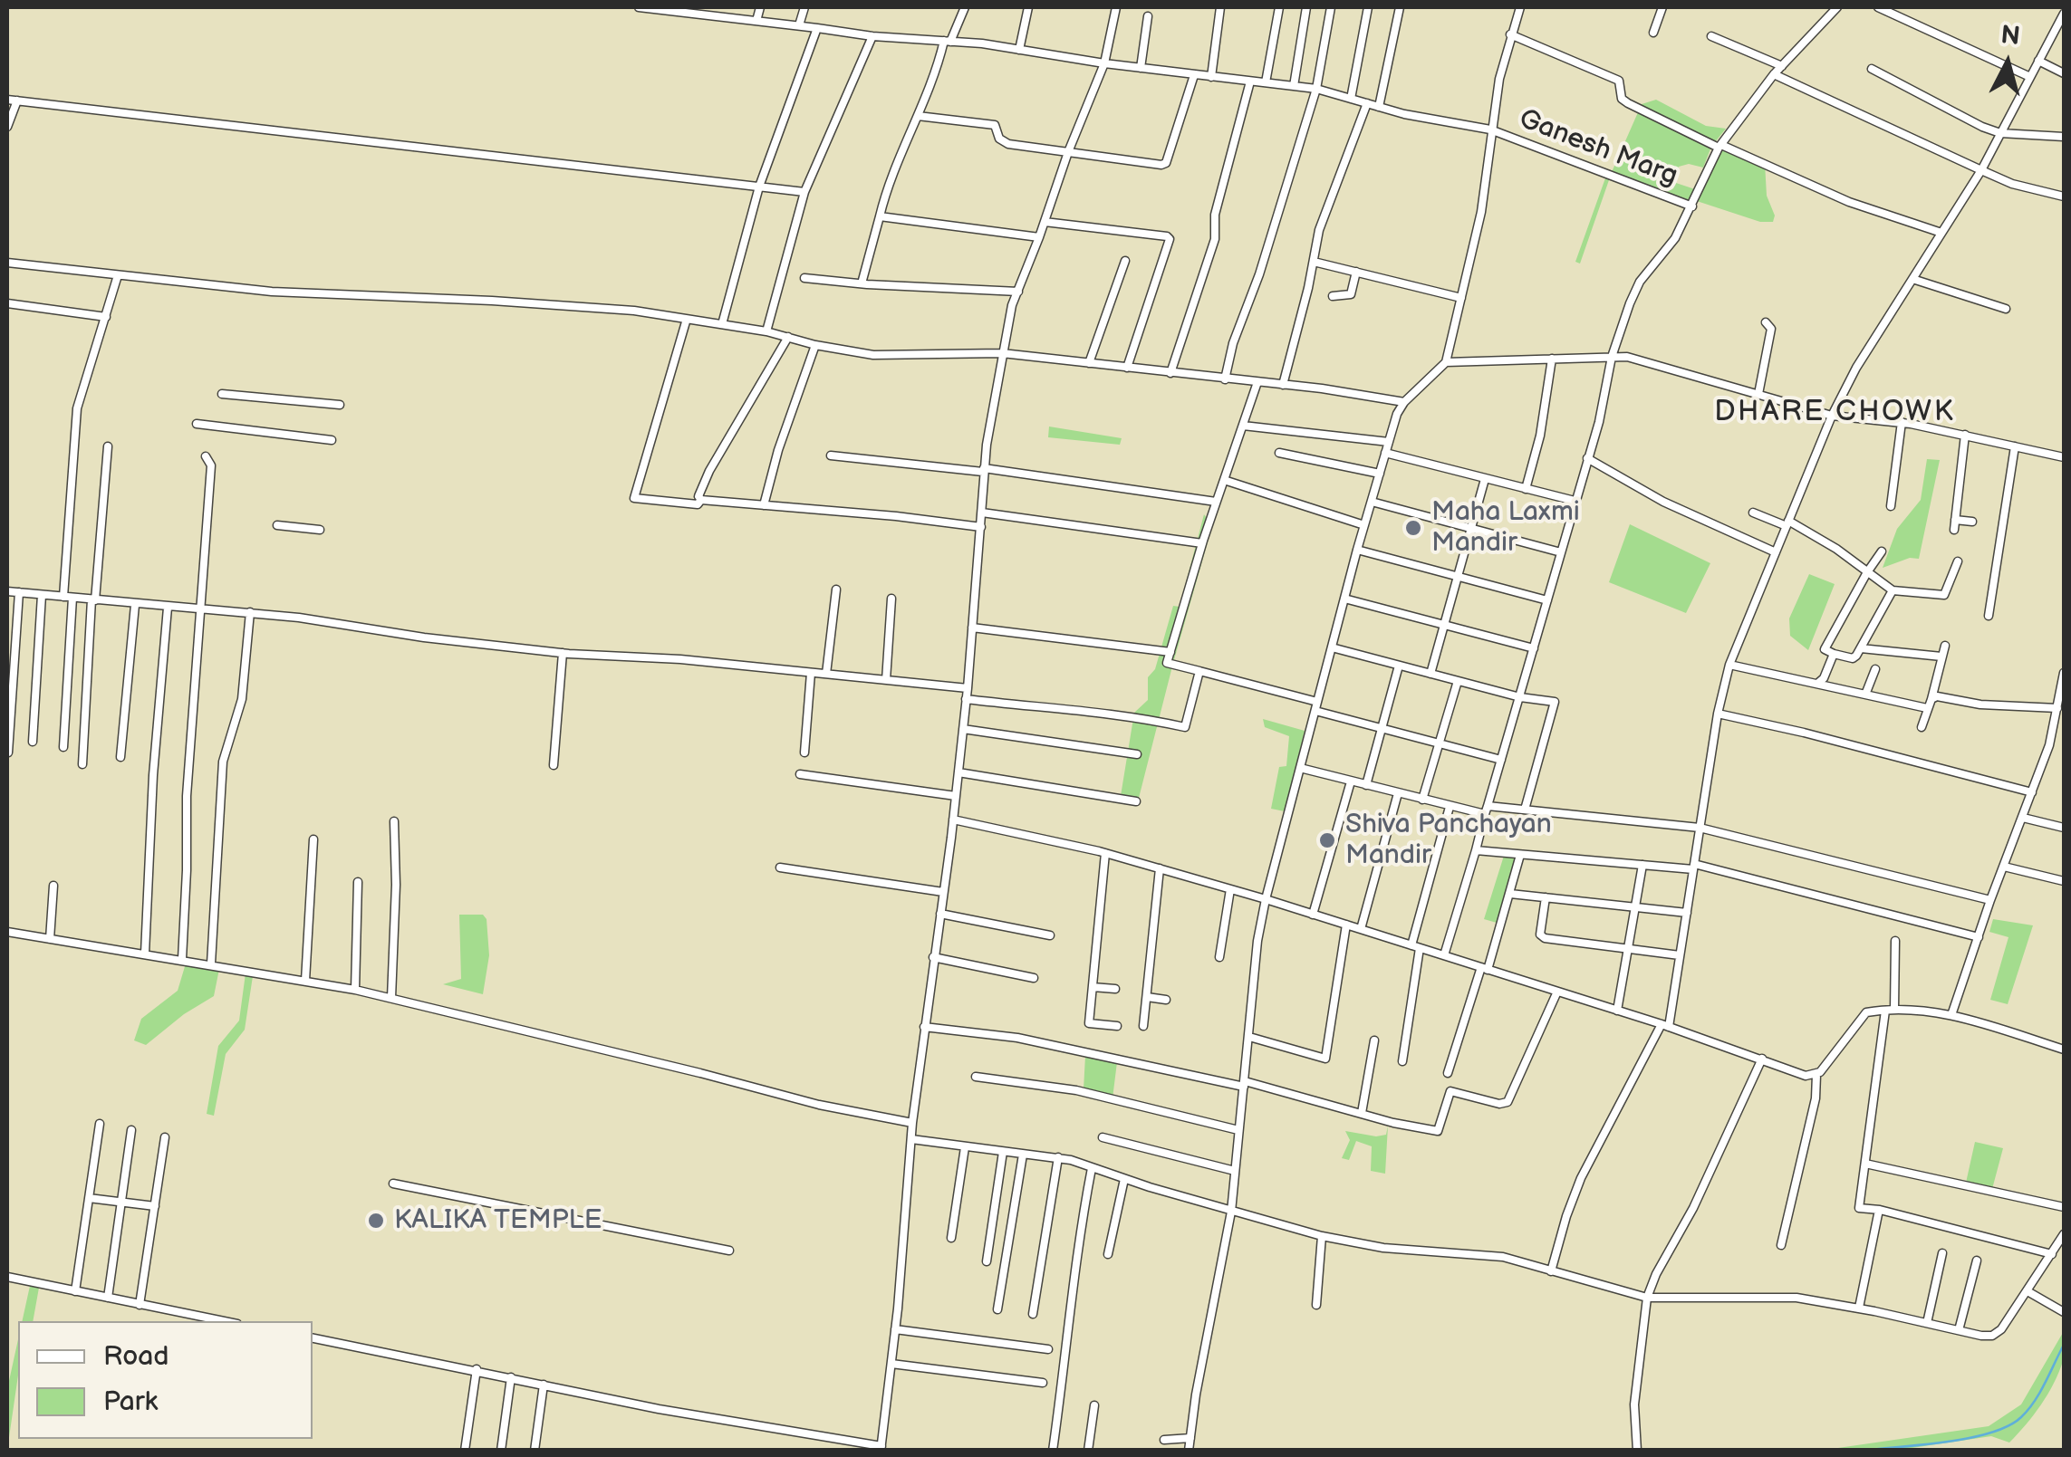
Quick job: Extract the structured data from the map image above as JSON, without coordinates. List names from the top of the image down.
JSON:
{
  "streets": {
    "street": ["Ganesh Marg"]
  },
  "districts": ["DHARE CHOWK"],
  "places": ["Maha Laxmi Mandir", "Shiva Panchayan Mandir", "KALIKA TEMPLE"],
  "legend": ["Road", "Park"],
  "north": "top"
}
